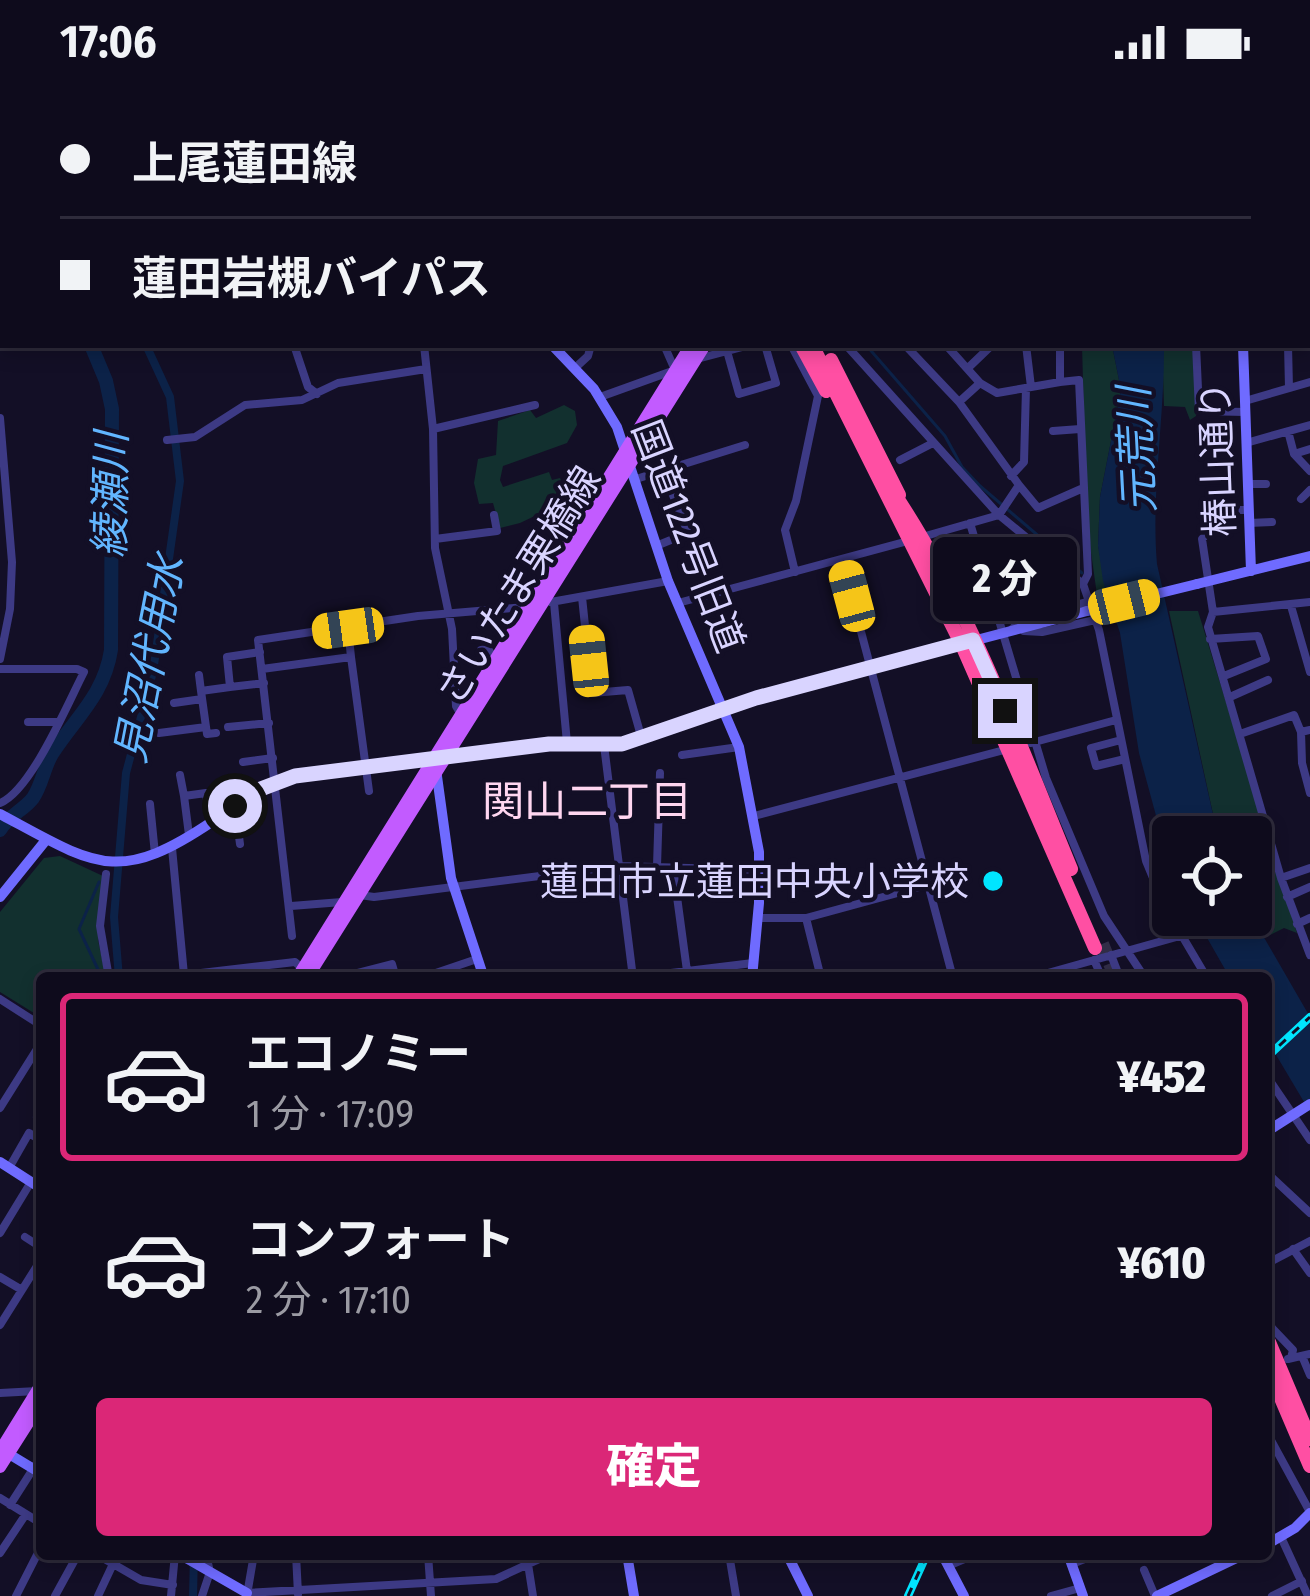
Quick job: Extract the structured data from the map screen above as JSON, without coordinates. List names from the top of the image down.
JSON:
{
  "streets": {
    "main road": ["さいたま栗橋線"],
    "street": ["椿山通り", "国道122号旧道"]
  },
  "crossings": [
    ["国道122号旧道", "さいたま栗橋線"]
  ],
  "districts": ["関山二丁目"],
  "water": ["元荒川", "綾瀬川", "見沼代用水"],
  "places": ["蓮田市立蓮田中央小学校"],
  "page": {
    "status": "17:06",
    "banner": ["上尾蓮田線", "蓮田岩槻バイパス"],
    "bubble": "2 分",
    "list": [
      {
        "name": "エコノミー",
        "note": "1 分 · 17:09",
        "value": "¥452"
      },
      {
        "name": "コンフォート",
        "note": "2 分 · 17:10",
        "value": "¥610"
      }
    ],
    "buttons": "確定"
  }
}
